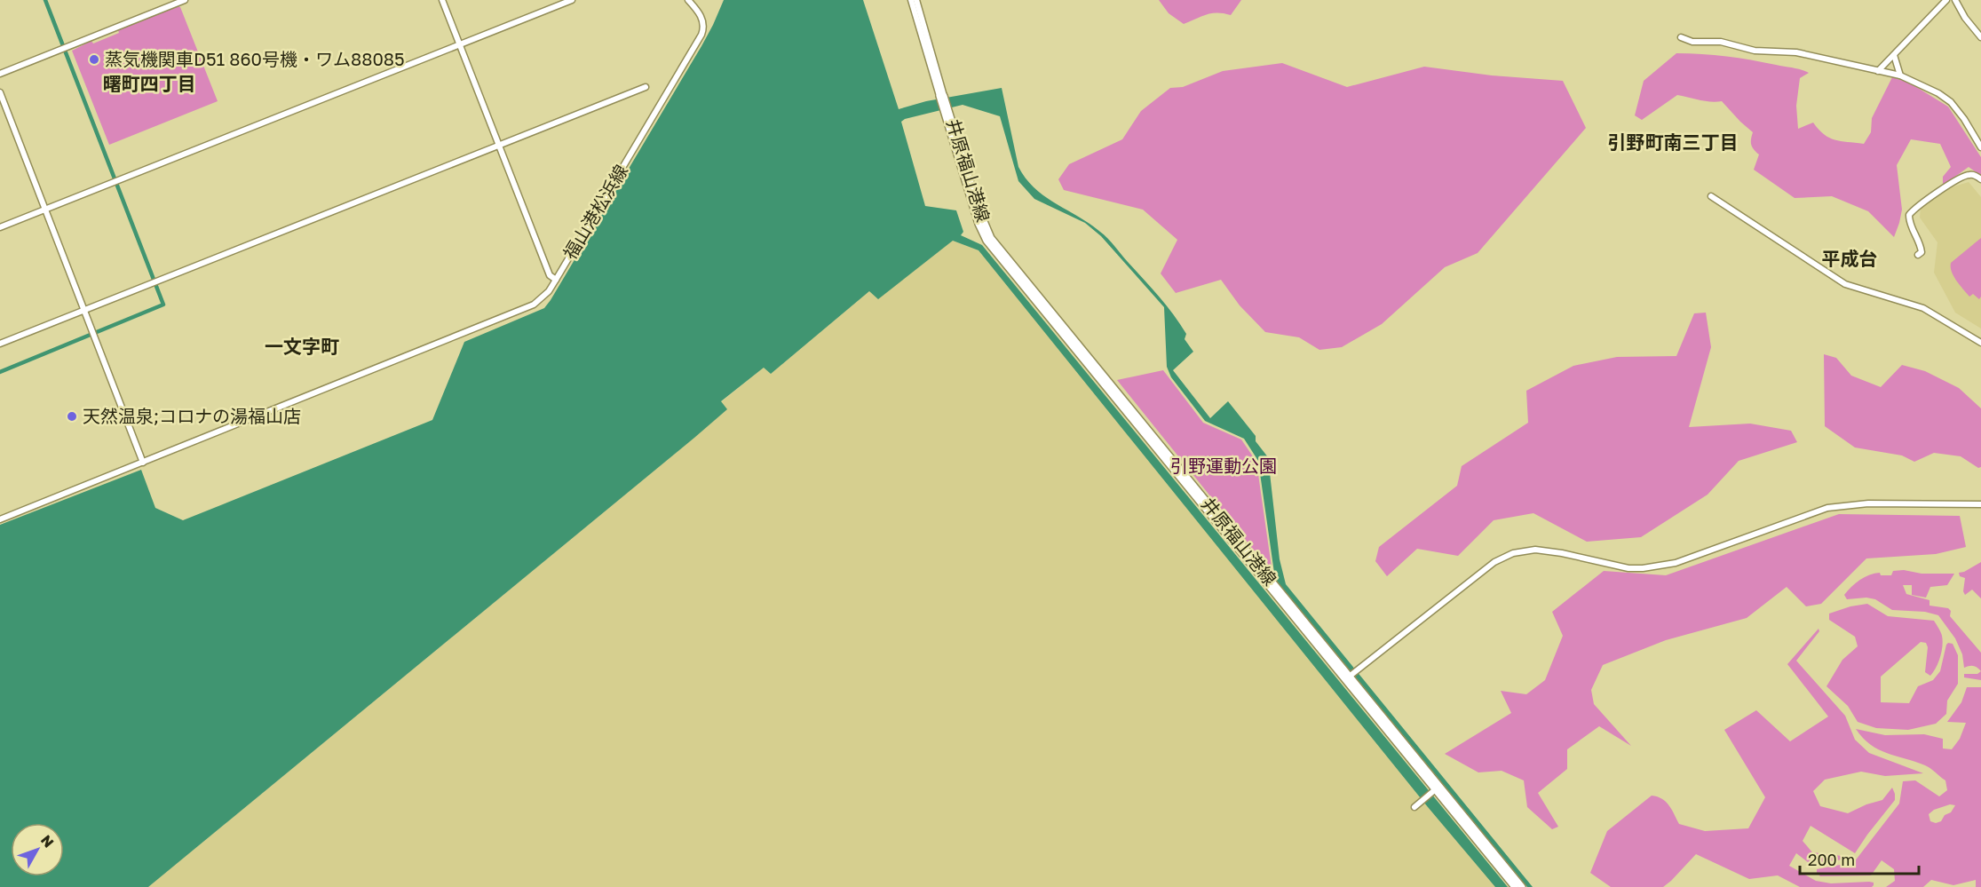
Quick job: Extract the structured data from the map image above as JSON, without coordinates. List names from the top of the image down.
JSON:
{
  "streets": {
    "main road": ["井原福山港線"],
    "street": ["福山港松浜線"]
  },
  "districts": [
    "曙町四丁目",
    "引野町南三丁目",
    "平成台",
    "一文字町"
  ],
  "parks": ["引野運動公園"],
  "places": ["蒸気機関車D51 860号機・ワム88085", "天然温泉;コロナの湯福山店"],
  "scale_bar": "200 m",
  "north": "top right"
}
